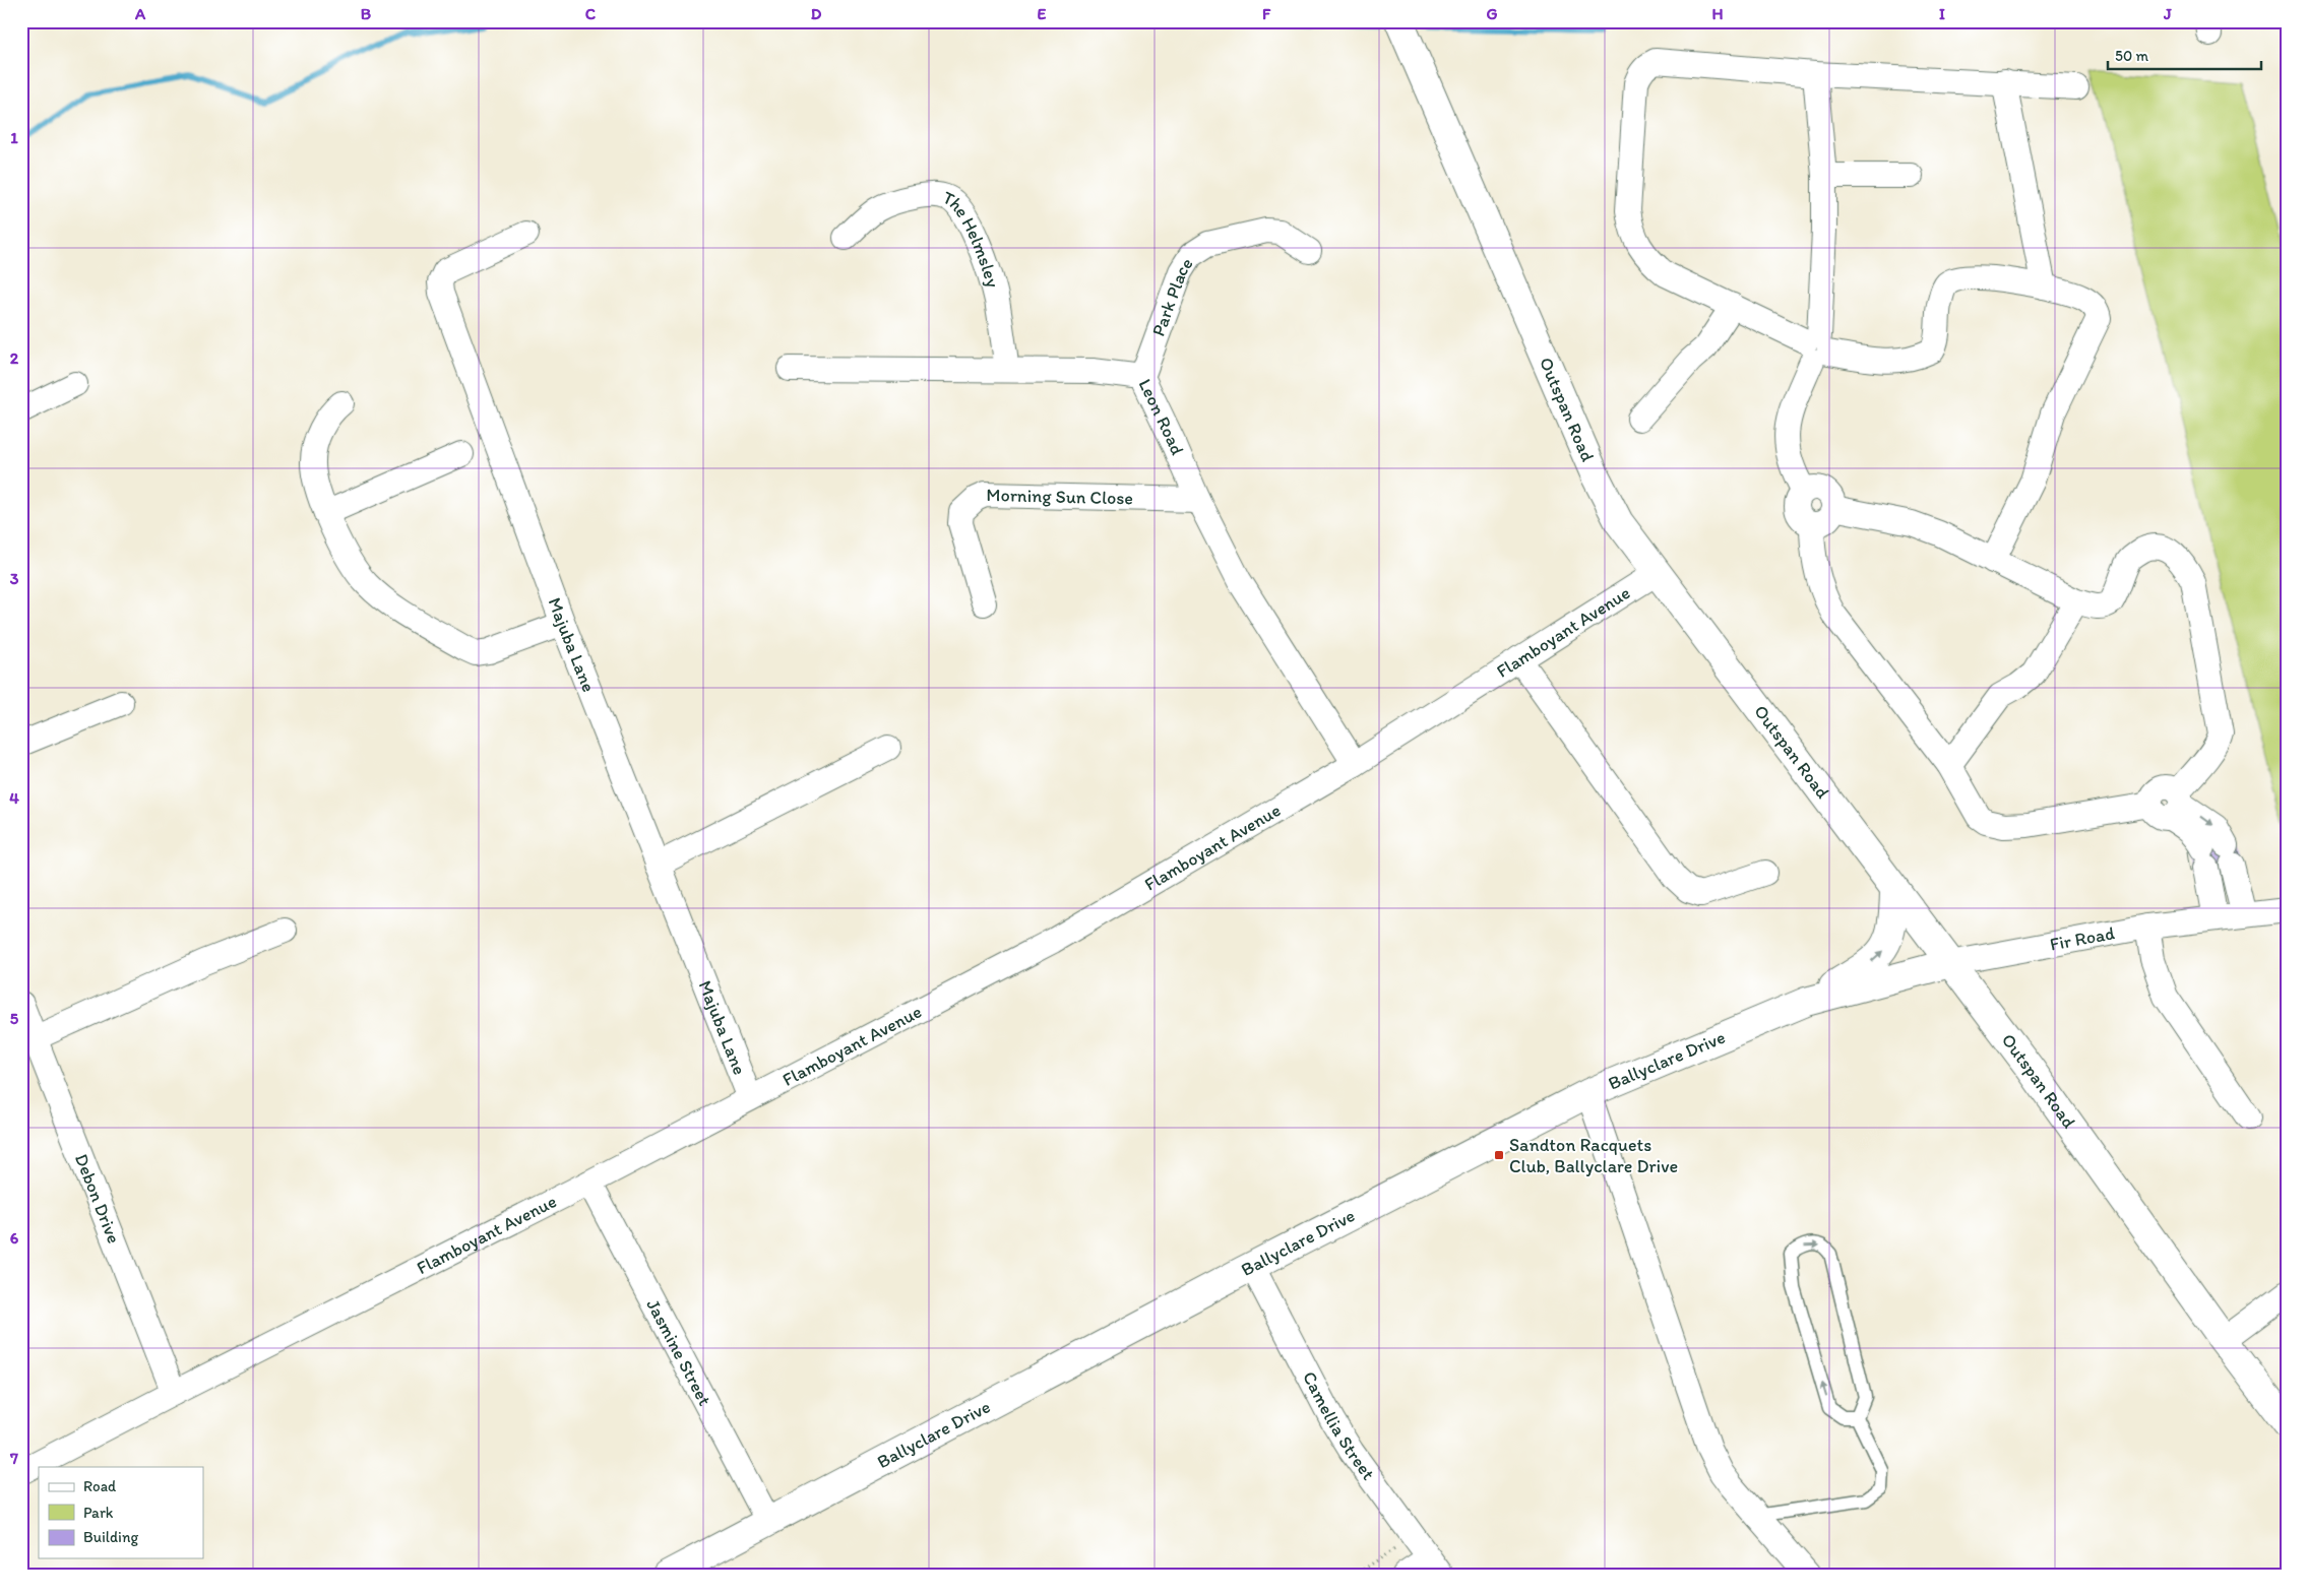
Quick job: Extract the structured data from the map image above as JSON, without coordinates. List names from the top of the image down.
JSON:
{
  "streets": {
    "street": [
      "The Helmsley",
      "Park Place",
      "Outspan Road",
      "Leon Road",
      "Morning Sun Close",
      "Flamboyant Avenue",
      "Majuba Lane",
      "Fir Road",
      "Ballyclare Drive",
      "Debon Drive",
      "Jasmine Street",
      "Camellia Street"
    ]
  },
  "crossings": [
    ["The Helmsley", "Leon Road"],
    ["Park Place", "Leon Road"],
    ["Outspan Road", "Flamboyant Avenue"],
    ["Outspan Road", "Fir Road"],
    ["Outspan Road", "Ballyclare Drive"],
    ["Leon Road", "Morning Sun Close"],
    ["Leon Road", "Flamboyant Avenue"],
    ["Flamboyant Avenue", "Majuba Lane"],
    ["Flamboyant Avenue", "Debon Drive"],
    ["Flamboyant Avenue", "Jasmine Street"],
    ["Fir Road", "Ballyclare Drive"],
    ["Ballyclare Drive", "Jasmine Street"],
    ["Ballyclare Drive", "Camellia Street"]
  ],
  "places": {
    "transit": ["Sandton Racquets Club, Ballyclare Drive"]
  },
  "legend": ["Road", "Park", "Building"],
  "scale_bar": "50 m",
  "grid": {
    "columns": [
      "A",
      "B",
      "C",
      "D",
      "E",
      "F",
      "G",
      "H",
      "I",
      "J"
    ],
    "rows": [
      "1",
      "2",
      "3",
      "4",
      "5",
      "6",
      "7"
    ]
  }
}
